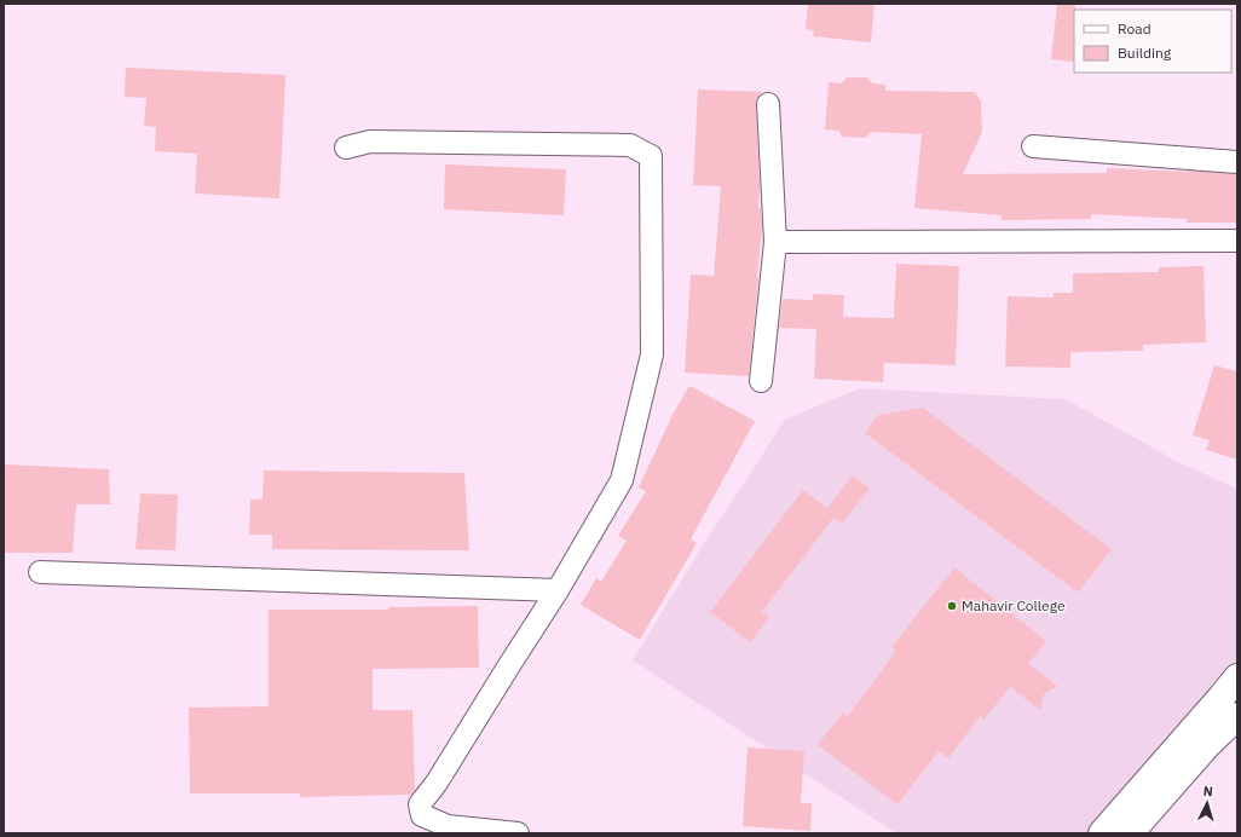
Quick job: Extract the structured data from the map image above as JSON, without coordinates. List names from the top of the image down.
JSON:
{
  "places": ["Mahavir College"],
  "legend": ["Road", "Building"],
  "north": "top"
}
